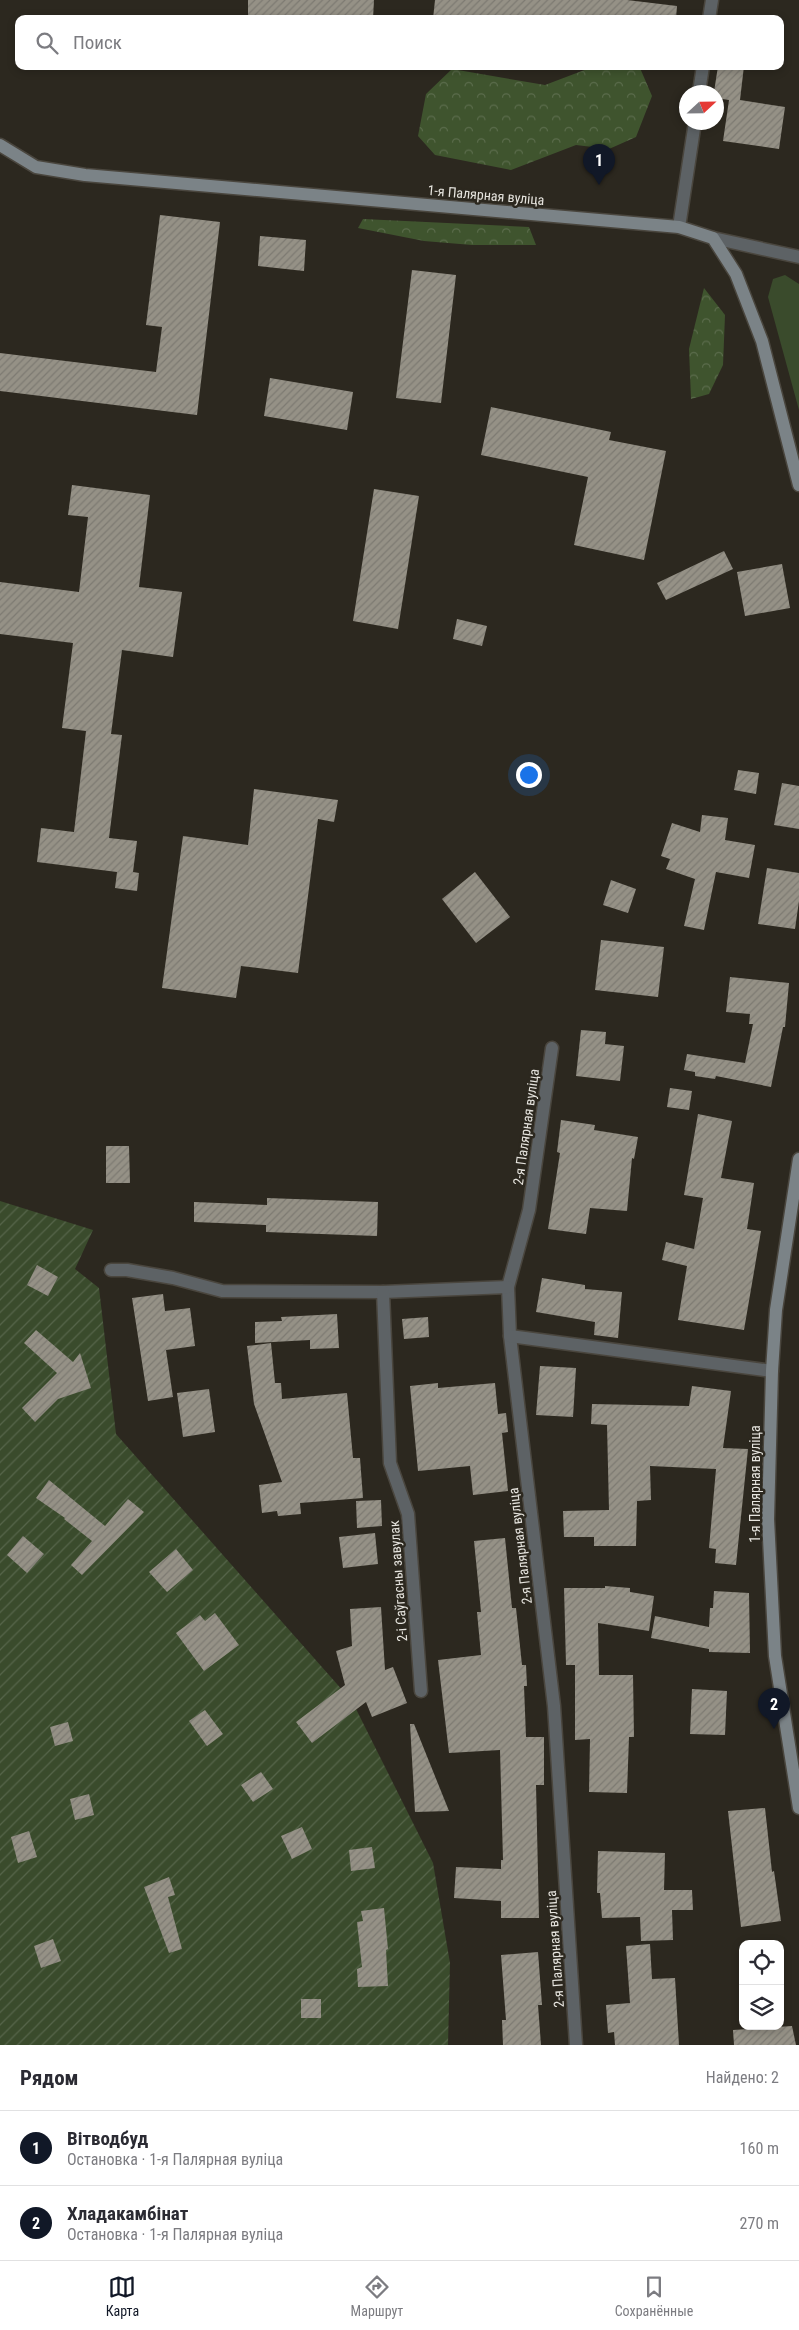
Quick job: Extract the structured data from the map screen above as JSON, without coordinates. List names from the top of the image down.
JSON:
{
  "streets": {
    "street": ["1-я Палярная вуліца", "2-я Палярная вуліца", "2-і Саўгасны завулак"]
  },
  "north": "right",
  "page": {
    "search": "Поиск",
    "pins": ["1", "2"],
    "heading": ["Рядом", "Найдено: 2"],
    "list": [
      {
        "mark": "1",
        "name": "Вітводбуд",
        "note": "Остановка · 1-я Палярная вуліца",
        "value": "160 m"
      },
      {
        "mark": "2",
        "name": "Хладакамбінат",
        "note": "Остановка · 1-я Палярная вуліца",
        "value": "270 m"
      }
    ],
    "nav": ["Карта", "Маршрут", "Сохранённые"]
  }
}
